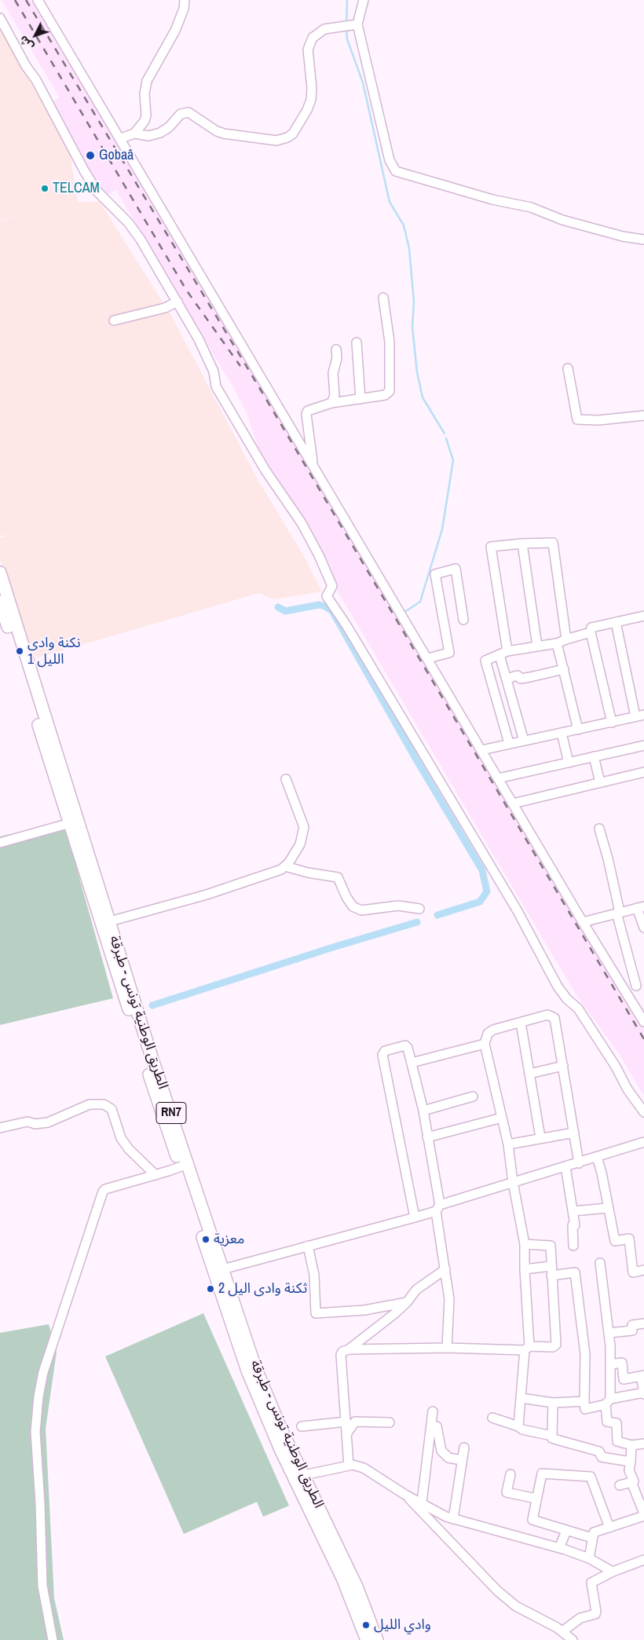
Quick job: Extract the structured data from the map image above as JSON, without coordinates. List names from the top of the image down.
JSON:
{
  "streets": {
    "main road": ["الطريق الوطنية تونس - طبرقة", "RN7"]
  },
  "places": [
    "Gobaâ",
    "TELCAM",
    "نكنة وادى الليل 1",
    "معزية",
    "ثكنة وادى اليل 2",
    "وادي الليل"
  ],
  "north": "bottom left"
}
